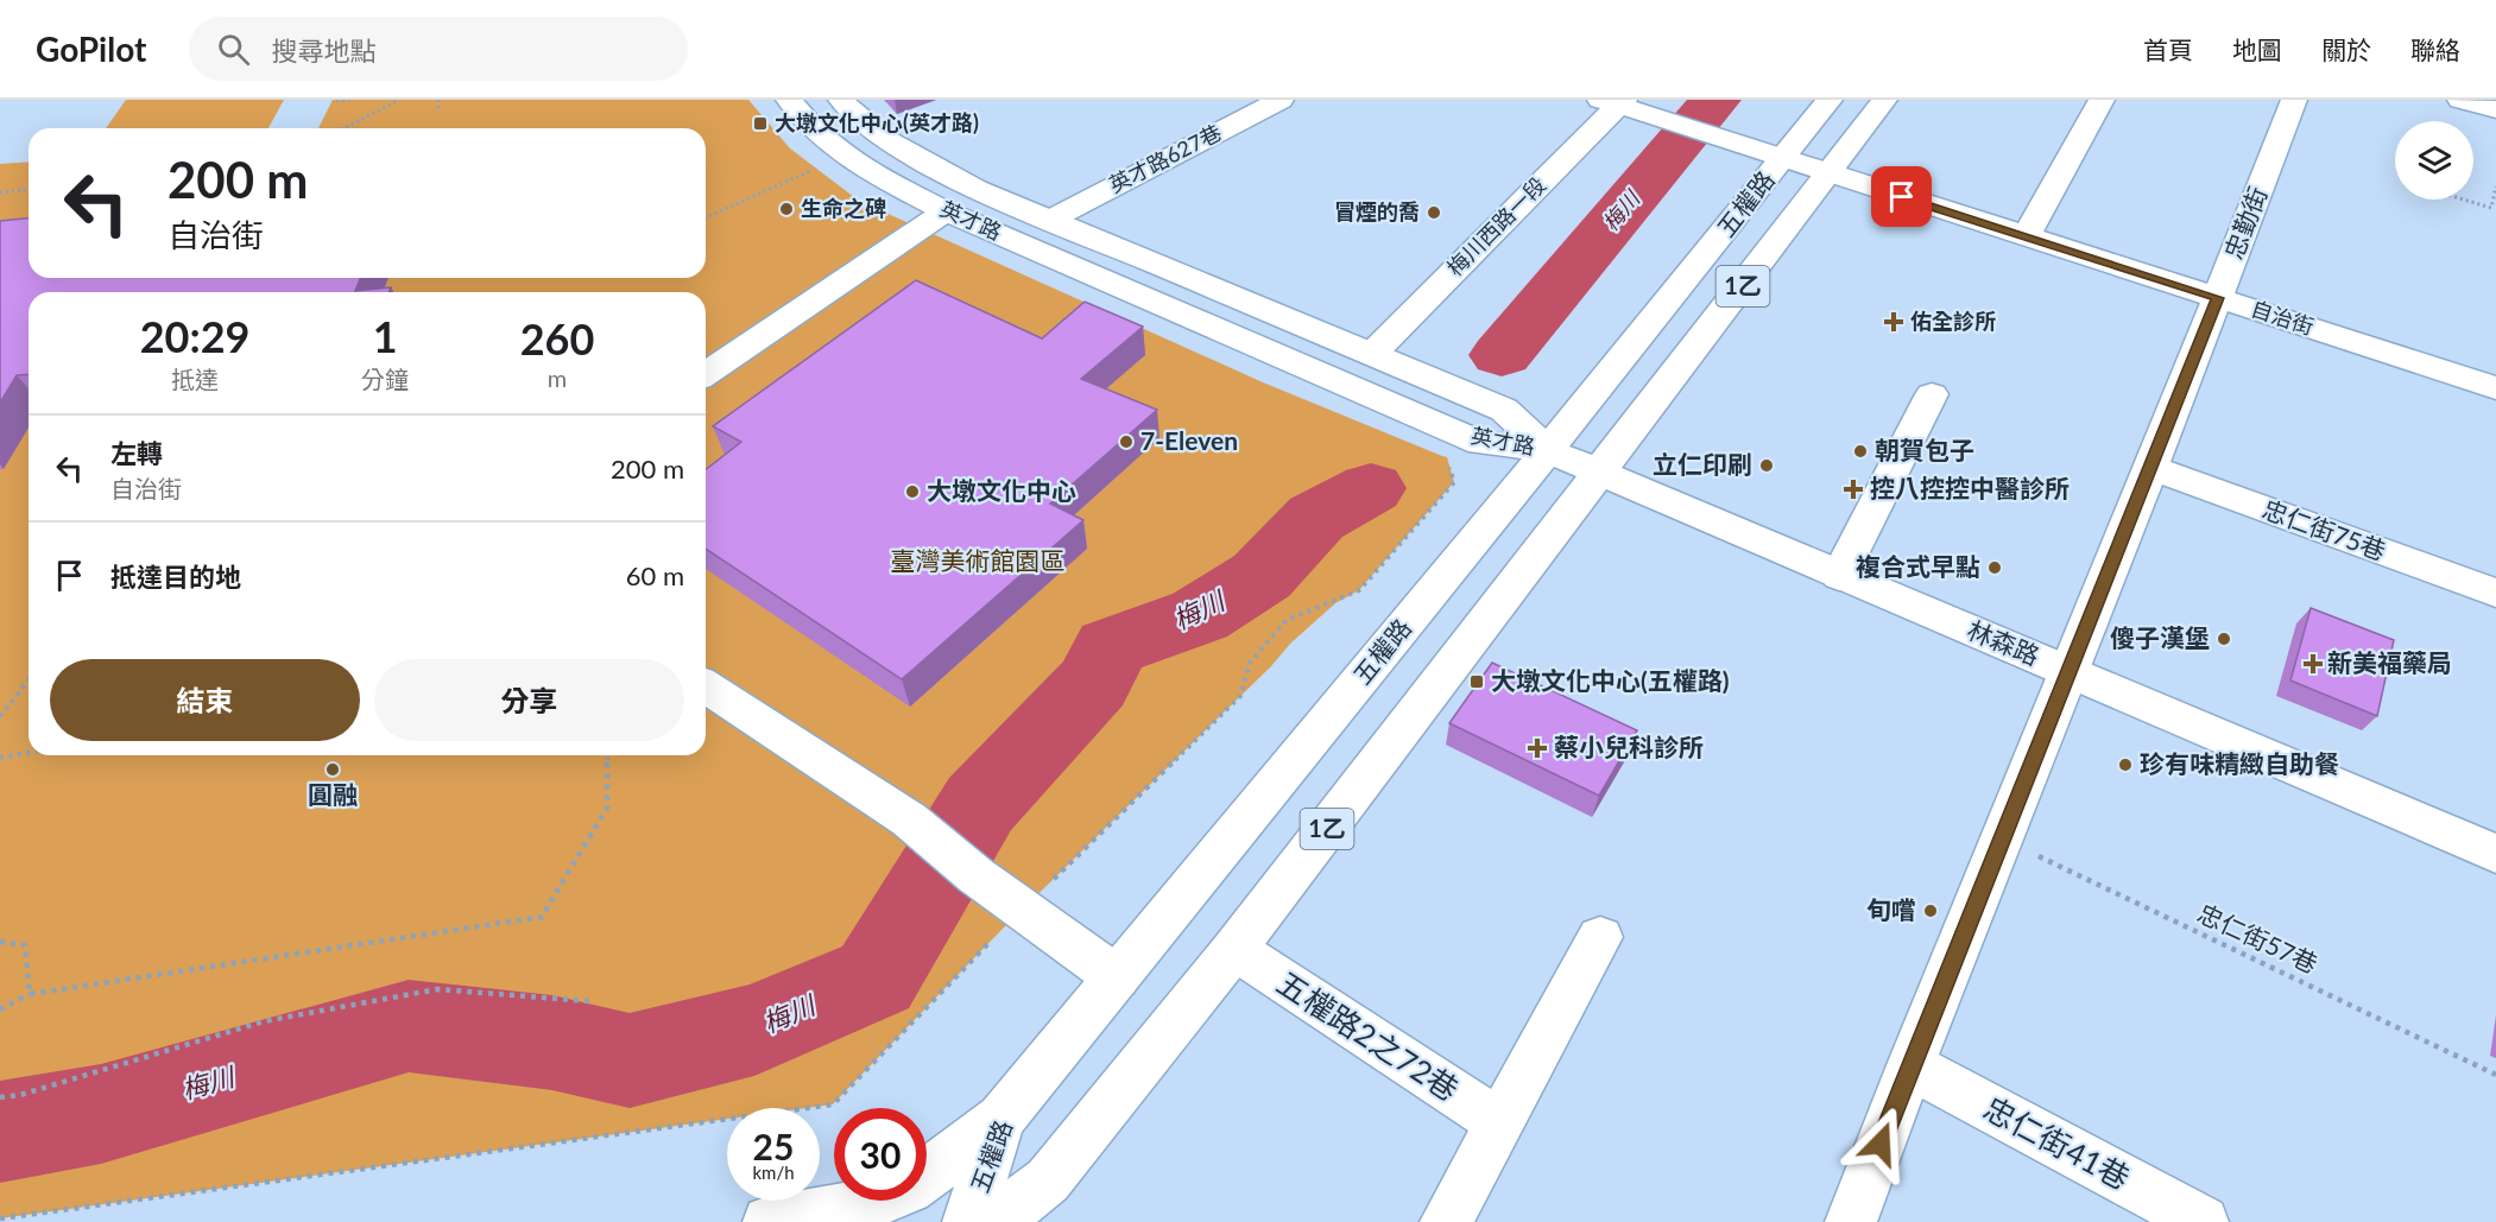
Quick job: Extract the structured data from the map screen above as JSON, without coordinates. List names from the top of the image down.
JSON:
{
  "streets": {
    "main road": [
      "英才路627巷",
      "五權路",
      "英才路",
      "忠勤街",
      "梅川西路一段",
      "1乙",
      "自治街",
      "忠仁街75巷",
      "林森路",
      "五權路2之72巷",
      "忠仁街41巷"
    ],
    "path": ["忠仁街57巷"]
  },
  "crossings": [
    ["英才路627巷", "英才路"],
    ["五權路", "英才路"],
    ["五權路", "自治街"],
    ["五權路", "林森路"],
    ["五權路", "五權路2之72巷"],
    ["英才路", "梅川西路一段"],
    ["英才路", "林森路"],
    ["忠勤街", "自治街"],
    ["忠勤街", "忠仁街75巷"],
    ["忠勤街", "林森路"],
    ["忠勤街", "忠仁街57巷"],
    ["忠勤街", "忠仁街41巷"],
    ["梅川西路一段", "自治街"]
  ],
  "water": ["梅川"],
  "parks": ["臺灣美術館園區"],
  "places": {
    "transit": ["大墩文化中心(英才路)", "大墩文化中心(五權路)"],
    "other": [
      "生命之碑",
      "冒煙的喬",
      "7-Eleven",
      "朝賀包子",
      "立仁印刷",
      "大墩文化中心",
      "複合式早點",
      "傻子漢堡",
      "珍有味精緻自助餐",
      "圓融",
      "旬嚐"
    ],
    "health": [
      "佑全診所",
      "控八控控中醫診所",
      "新美福藥局",
      "蔡小兒科診所"
    ]
  },
  "page": {
    "header": "GoPilot",
    "search": "搜尋地點",
    "nav": [
      "首頁",
      "地圖",
      "關於",
      "聯絡"
    ],
    "turn": ["200 m", "自治街"],
    "eta": [
      "20:29",
      "抵達",
      "1",
      "分鐘",
      "260",
      "m"
    ],
    "list": [
      {
        "name": "左轉",
        "note": "自治街",
        "value": "200 m"
      },
      {
        "name": "抵達目的地",
        "value": "60 m"
      }
    ],
    "buttons": ["結束", "分享"],
    "speed": "25 km/h",
    "limit": "30"
  }
}
